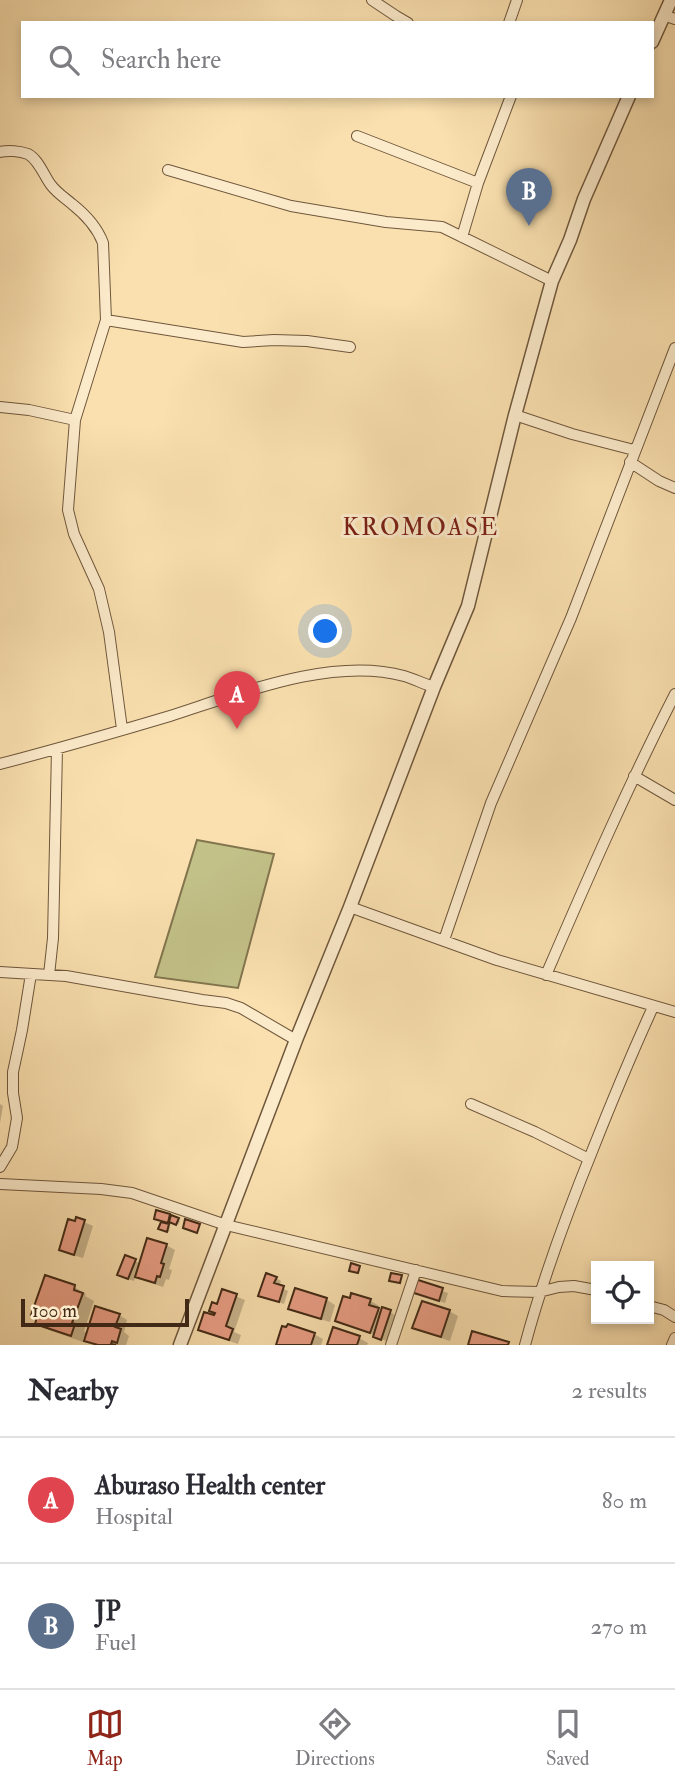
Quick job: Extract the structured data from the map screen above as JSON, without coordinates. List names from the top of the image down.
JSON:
{
  "districts": ["KROMOASE"],
  "scale_bar": "100 m",
  "page": {
    "search": "Search here",
    "pins": ["B", "A"],
    "scale": "100 m",
    "heading": ["Nearby", "2 results"],
    "list": [
      {
        "mark": "A",
        "name": "Aburaso Health center",
        "note": "Hospital",
        "value": "80 m"
      },
      {
        "mark": "B",
        "name": "JP",
        "note": "Fuel",
        "value": "270 m"
      }
    ],
    "nav": ["Map", "Directions", "Saved"]
  }
}
